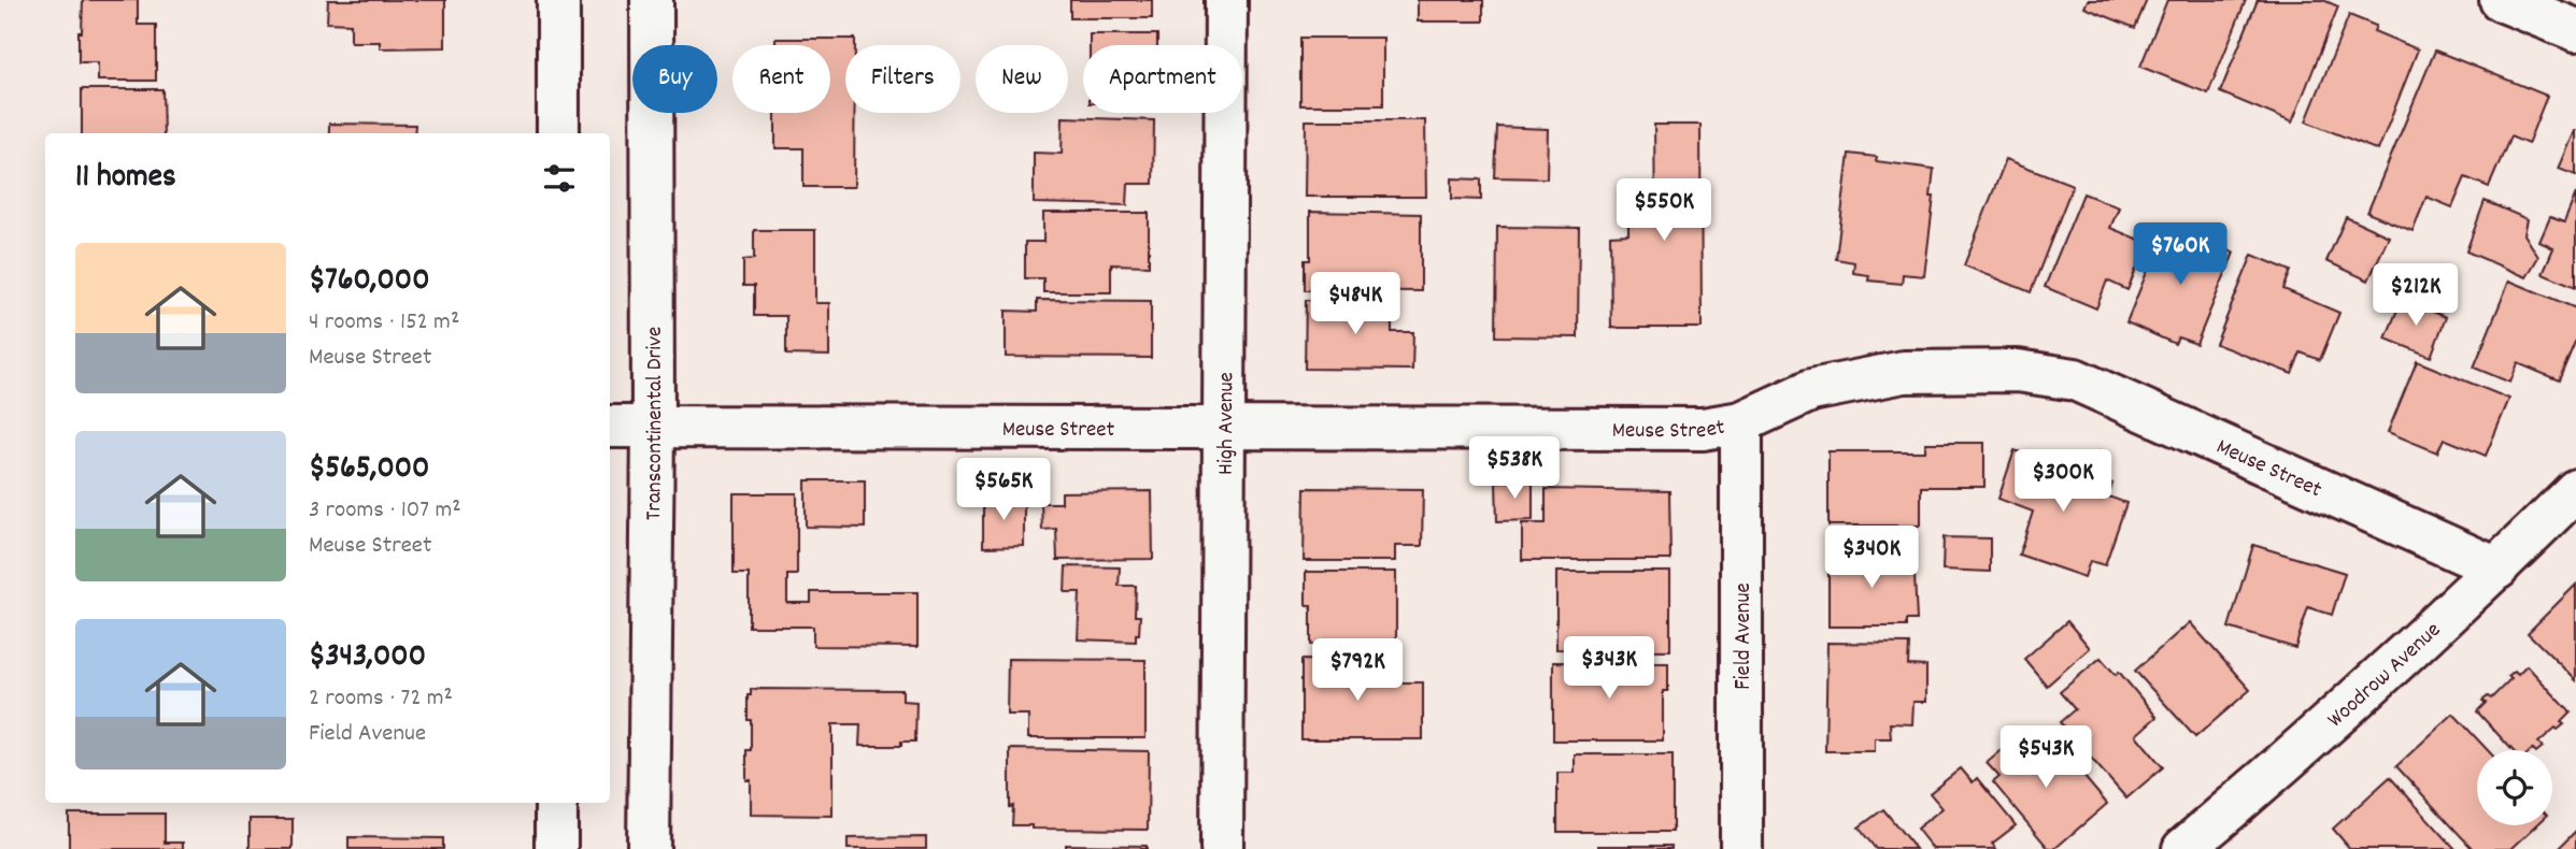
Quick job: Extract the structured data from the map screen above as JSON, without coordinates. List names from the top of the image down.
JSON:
{
  "streets": {
    "street": [
      "Transcontinental Drive",
      "High Avenue",
      "Meuse Street",
      "Field Avenue",
      "Woodrow Avenue"
    ]
  },
  "crossings": [
    ["Transcontinental Drive", "Meuse Street"],
    ["High Avenue", "Meuse Street"],
    ["Meuse Street", "Field Avenue"],
    ["Meuse Street", "Woodrow Avenue"]
  ],
  "page": {
    "chip": [
      "Buy",
      "Rent",
      "Filters",
      "New",
      "Apartment"
    ],
    "heading": "11 homes",
    "price": [
      "$550K",
      "$760K",
      "$212K",
      "$484K",
      "$538K",
      "$300K",
      "$565K",
      "$340K",
      "$343K",
      "$792K",
      "$543K"
    ],
    "list": [
      {
        "name": "$760,000",
        "note": "4 rooms · 152 m² · Meuse Street"
      },
      {
        "name": "$565,000",
        "note": "3 rooms · 107 m² · Meuse Street"
      },
      {
        "name": "$343,000",
        "note": "2 rooms · 72 m² · Field Avenue"
      }
    ]
  }
}
